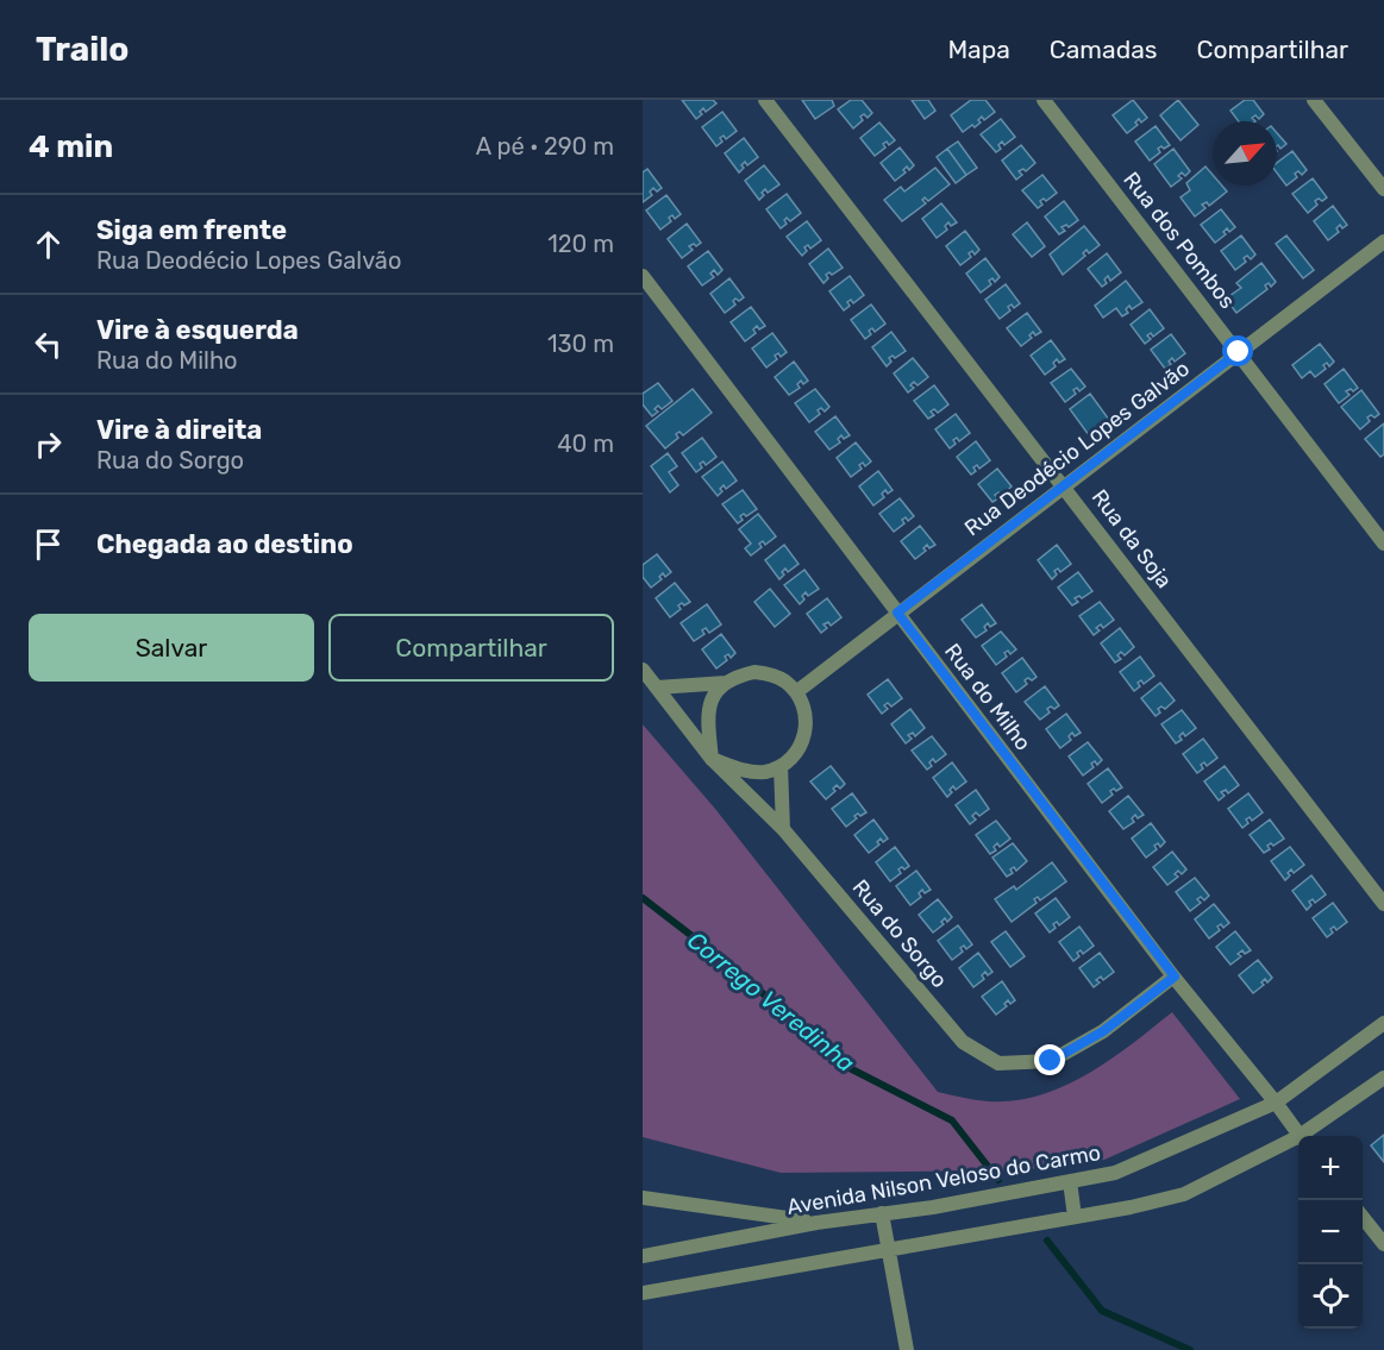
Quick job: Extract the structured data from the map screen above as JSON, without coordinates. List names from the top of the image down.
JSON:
{
  "streets": {
    "street": [
      "Rua dos Pombos",
      "Rua Deodécio Lopes Galvão",
      "Rua da Soja",
      "Rua do Milho",
      "Rua do Sorgo",
      "Avenida Nilson Veloso do Carmo"
    ]
  },
  "crossings": [
    ["Rua dos Pombos", "Rua Deodécio Lopes Galvão"],
    ["Rua Deodécio Lopes Galvão", "Rua da Soja"],
    ["Rua Deodécio Lopes Galvão", "Rua do Milho"],
    ["Rua Deodécio Lopes Galvão", "Rua do Sorgo"],
    ["Rua do Milho", "Rua do Sorgo"],
    ["Rua do Milho", "Avenida Nilson Veloso do Carmo"]
  ],
  "water": ["Corrego Veredinha"],
  "north": "top right",
  "page": {
    "header": "Trailo",
    "nav": ["Mapa", "Camadas", "Compartilhar"],
    "heading": ["4 min", "A pé · 290 m"],
    "list": [
      ["Siga em frente", "Rua Deodécio Lopes Galvão", "120 m"],
      ["Vire à esquerda", "Rua do Milho", "130 m"],
      ["Vire à direita", "Rua do Sorgo", "40 m"],
      "Chegada ao destino"
    ],
    "buttons": ["Salvar", "Compartilhar"],
    "map_buttons": ["+", "−"]
  }
}
